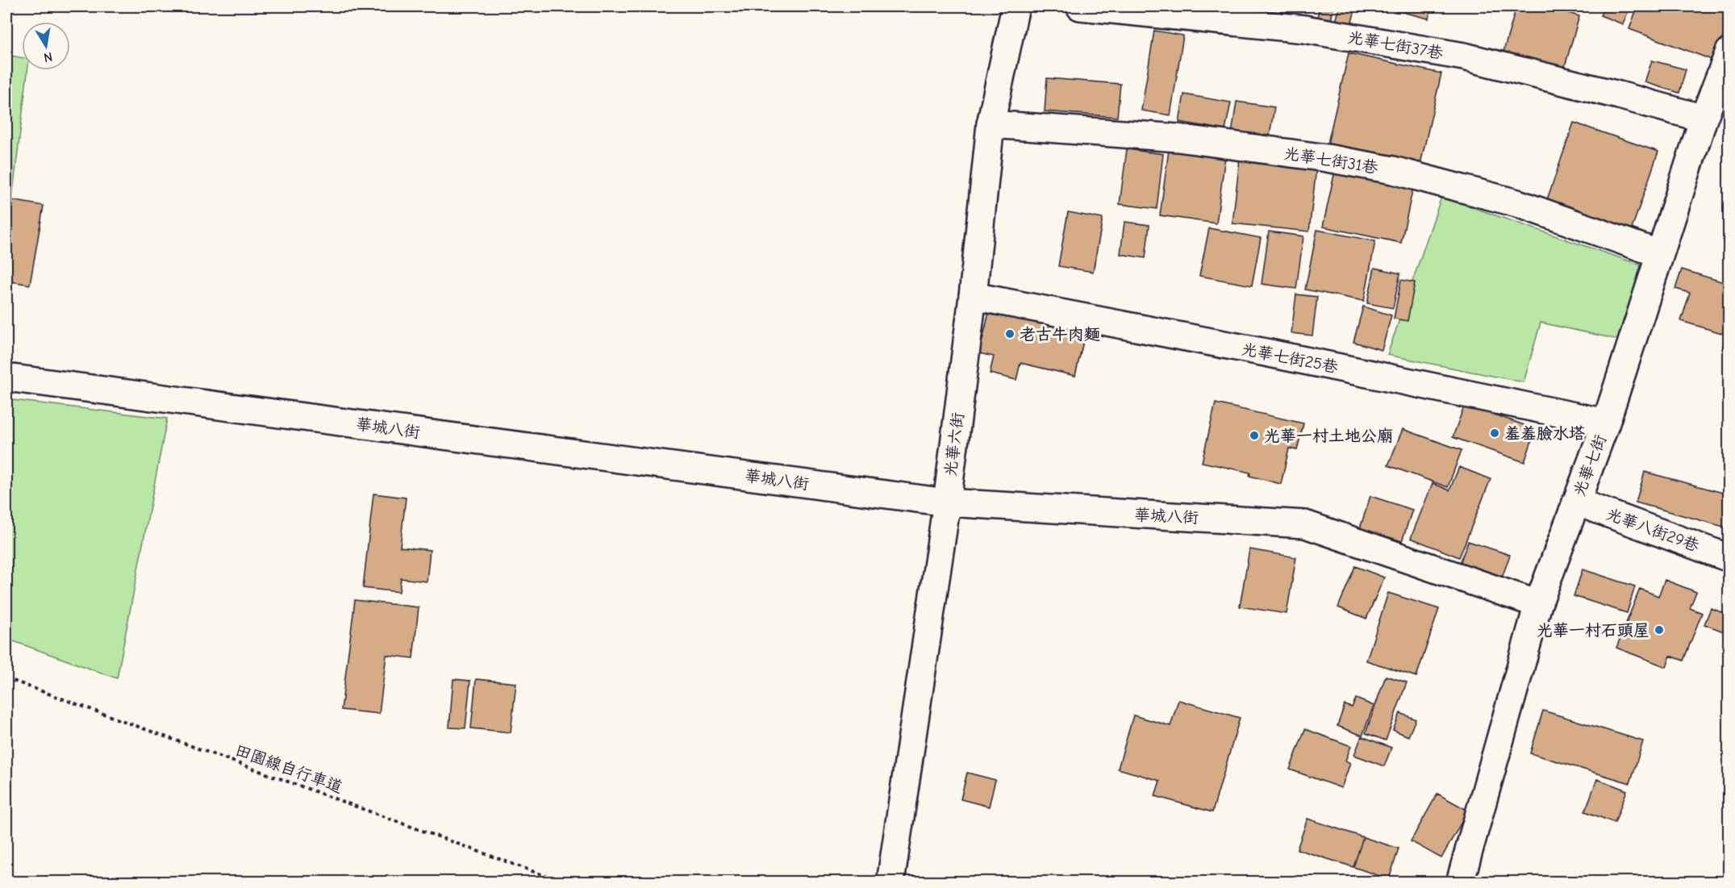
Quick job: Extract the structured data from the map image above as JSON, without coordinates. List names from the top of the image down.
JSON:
{
  "streets": {
    "street": [
      "光華七街37巷",
      "光華七街31巷",
      "光華七街25巷",
      "華城八街",
      "光華六街",
      "光華七街",
      "光華八街29巷"
    ],
    "path": ["田園線自行車道"]
  },
  "crossings": [
    ["光華七街37巷", "光華七街"],
    ["光華七街31巷", "光華六街"],
    ["光華七街31巷", "光華七街"],
    ["光華七街25巷", "光華六街"],
    ["光華七街25巷", "光華七街"],
    ["華城八街", "光華六街"],
    ["華城八街", "光華七街"],
    ["光華七街", "光華八街29巷"]
  ],
  "places": [
    "老古牛肉麵",
    "羞羞臉水塔",
    "光華一村土地公廟",
    "光華一村石頭屋"
  ],
  "north": "bottom"
}
